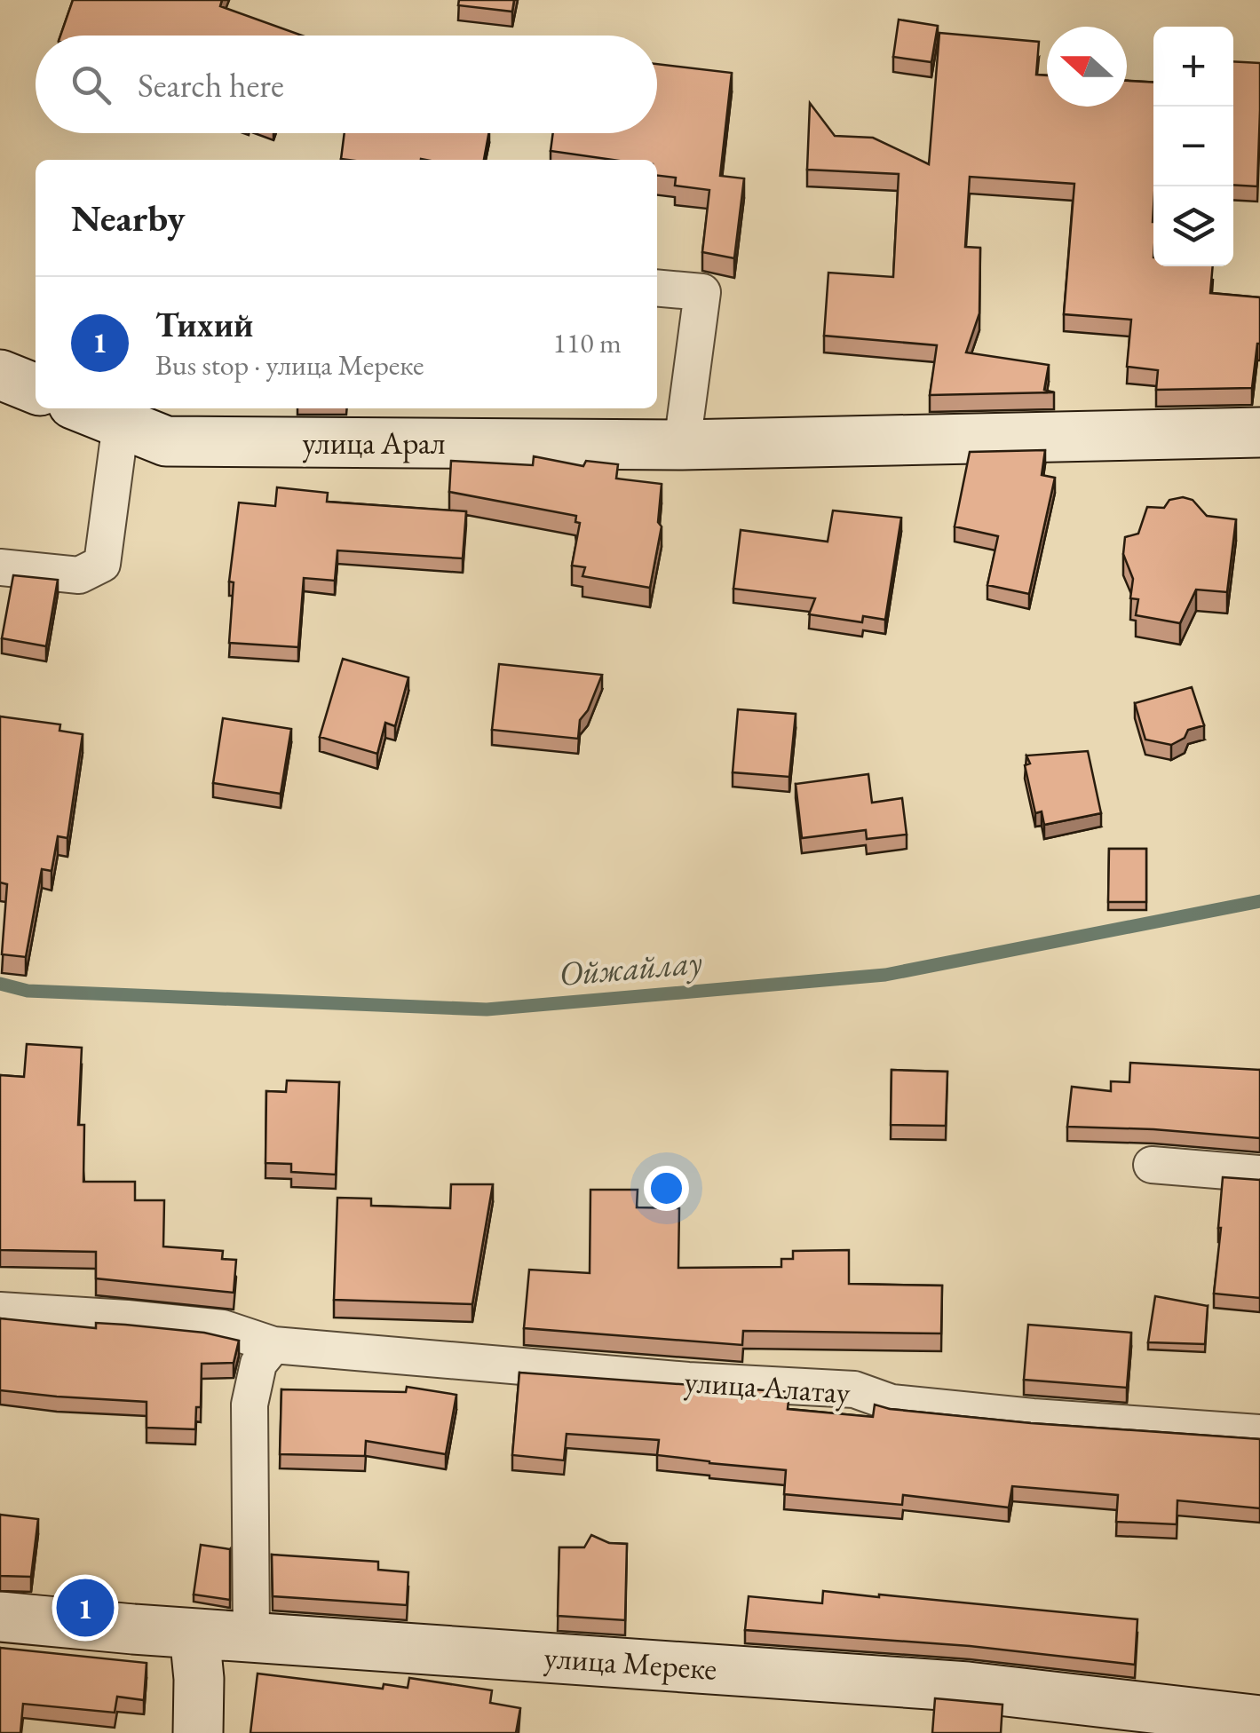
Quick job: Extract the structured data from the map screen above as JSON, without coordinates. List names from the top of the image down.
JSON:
{
  "streets": {
    "street": ["улица Арал", "улица Алатау", "улица Мереке"]
  },
  "water": ["Ойжайлау"],
  "north": "left",
  "page": {
    "map_buttons": ["+", "−"],
    "search": "Search here",
    "heading": "Nearby",
    "list": [
      {
        "mark": "1",
        "name": "Тихий",
        "note": "Bus stop · улица Мереке",
        "value": "110 m"
      }
    ],
    "pins": "1"
  }
}
